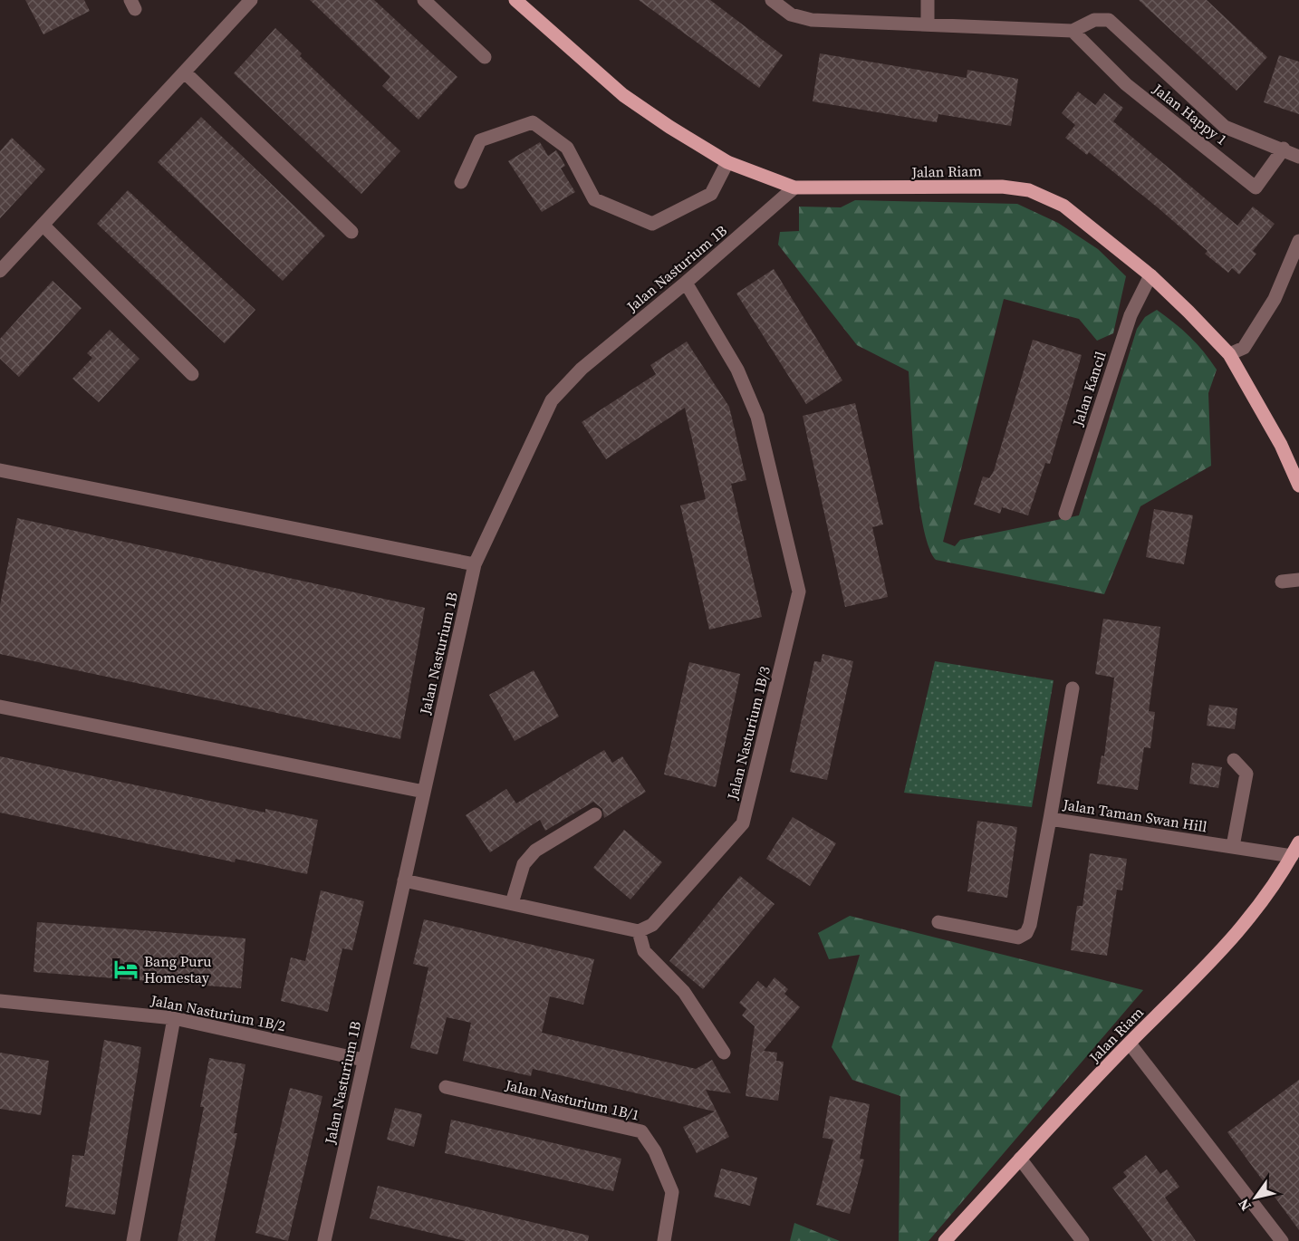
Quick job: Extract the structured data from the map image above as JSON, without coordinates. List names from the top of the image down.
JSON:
{
  "streets": {
    "main road": ["Jalan Riam"],
    "street": [
      "Jalan Happy 1",
      "Jalan Nasturium 1B",
      "Jalan Kancil",
      "Jalan Nasturium 1B/3",
      "Jalan Taman Swan Hill",
      "Jalan Nasturium 1B/2",
      "Jalan Nasturium 1B/1"
    ]
  },
  "crossings": [
    ["Jalan Riam", "Jalan Nasturium 1B"],
    ["Jalan Riam", "Jalan Kancil"],
    ["Jalan Riam", "Jalan Taman Swan Hill"],
    ["Jalan Nasturium 1B", "Jalan Nasturium 1B/3"],
    ["Jalan Nasturium 1B", "Jalan Nasturium 1B/2"]
  ],
  "places": {
    "hotel": ["Bang Puru Homestay"]
  },
  "north": "bottom left"
}
